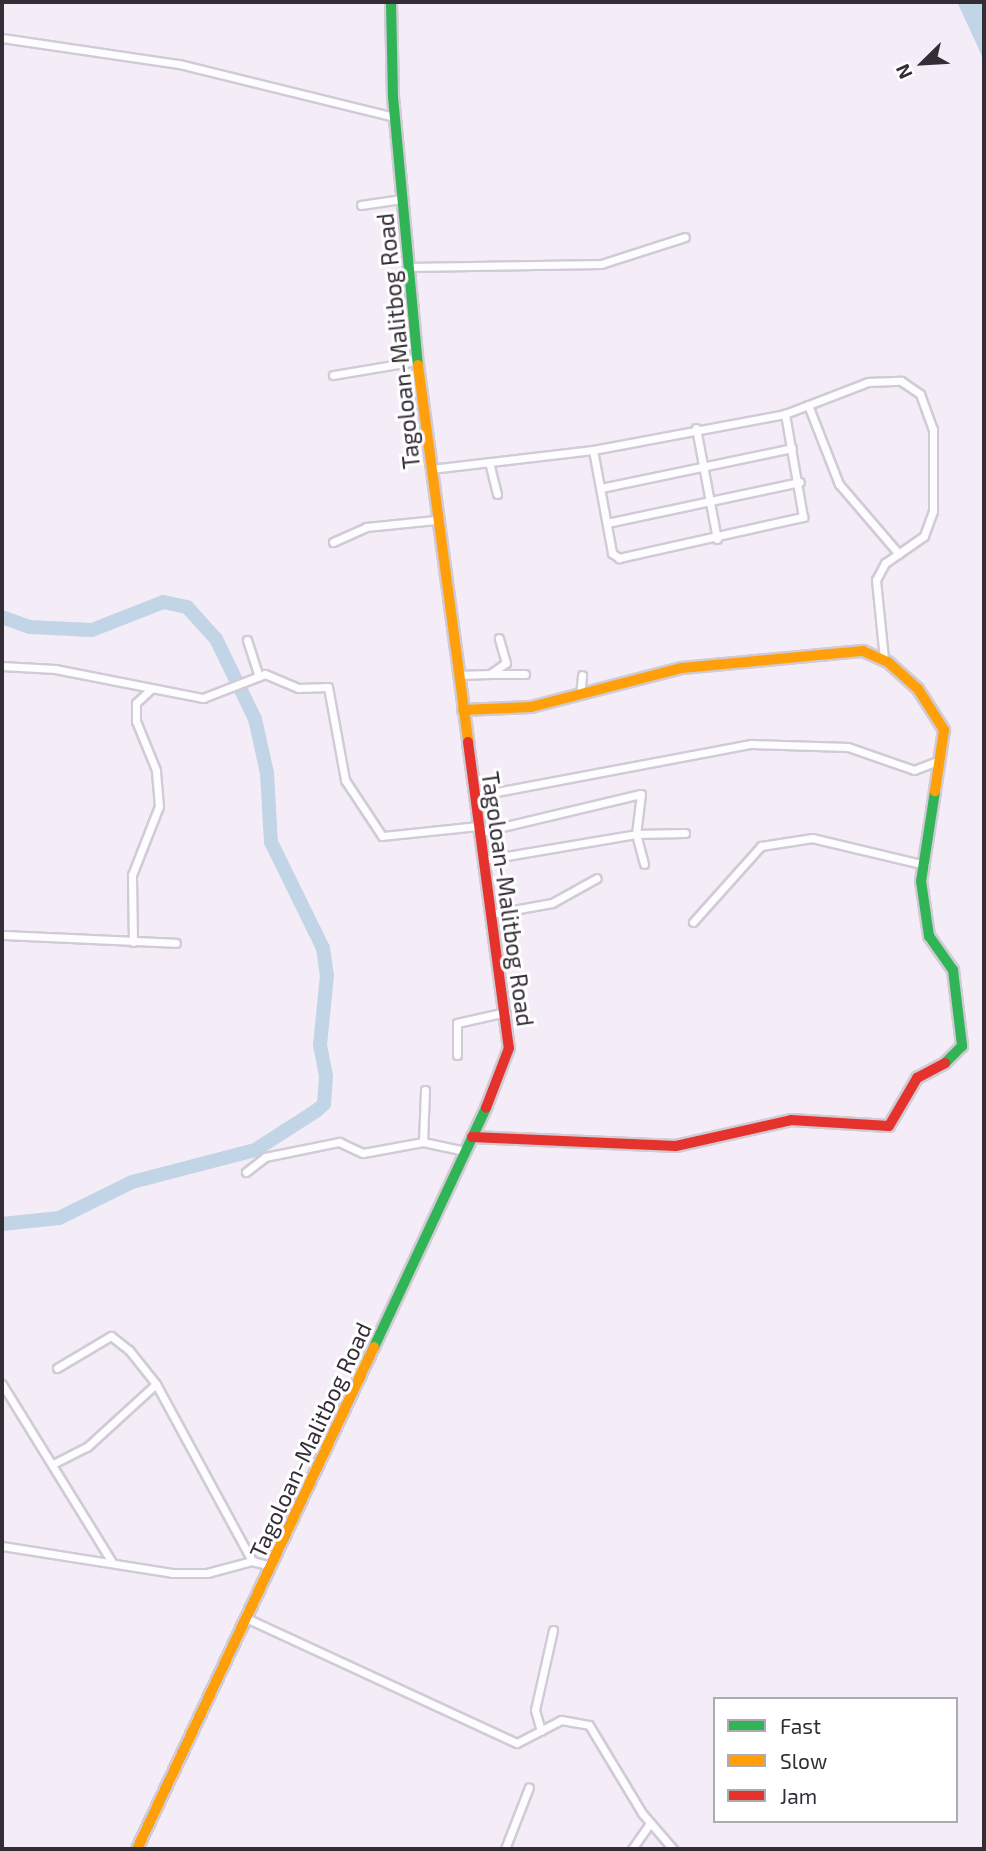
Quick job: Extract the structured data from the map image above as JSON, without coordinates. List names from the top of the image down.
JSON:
{
  "streets": {
    "main road": ["Tagoloan-Malitbog Road"]
  },
  "legend": ["Fast", "Slow", "Jam"],
  "north": "bottom left"
}
